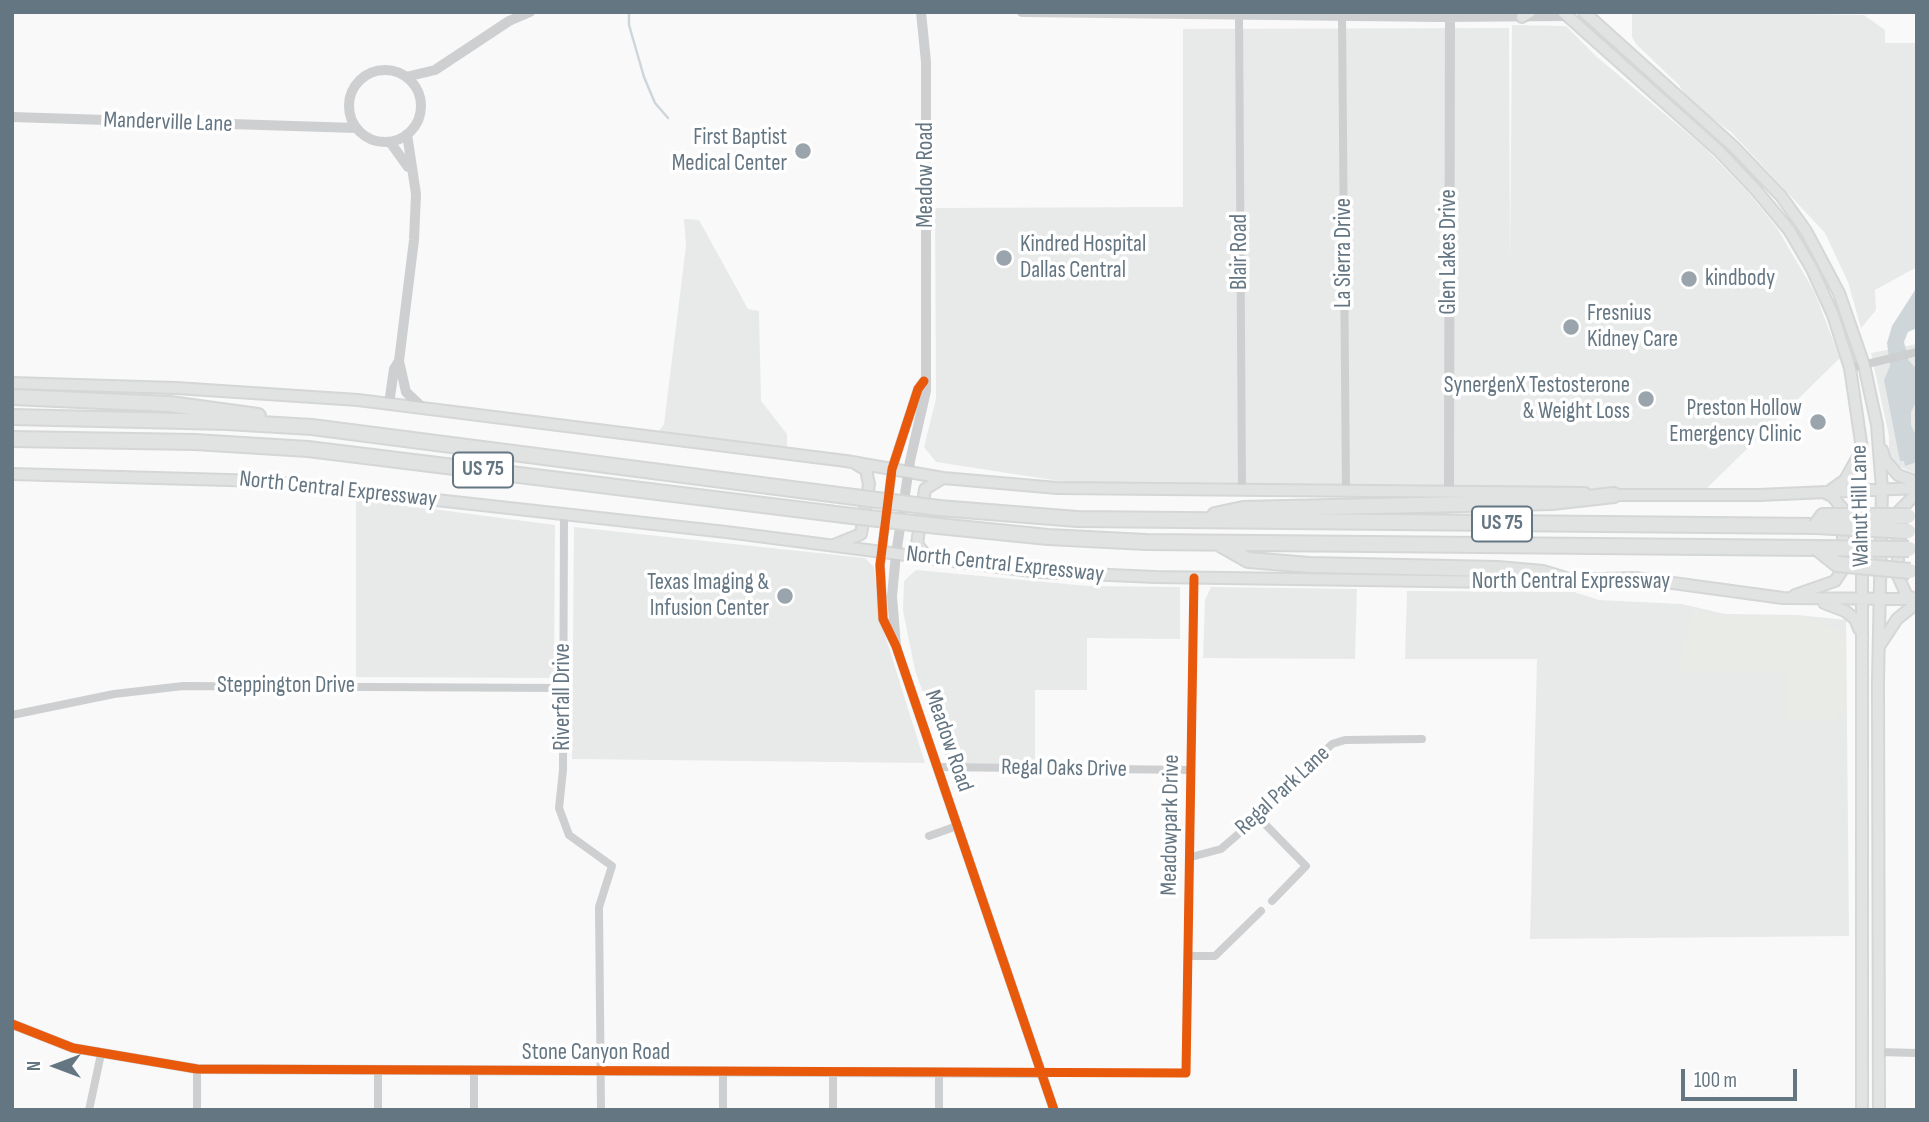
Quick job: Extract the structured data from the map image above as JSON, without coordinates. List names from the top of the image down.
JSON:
{
  "streets": {
    "highway": ["US 75", "North Central Expressway"],
    "main road": ["Walnut Hill Lane"],
    "street": [
      "Manderville Lane",
      "Meadow Road",
      "Blair Road",
      "Glen Lakes Drive",
      "La Sierra Drive",
      "Steppington Drive",
      "Riverfall Drive",
      "Regal Oaks Drive",
      "Regal Park Lane",
      "Meadowpark Drive",
      "Stone Canyon Road"
    ]
  },
  "crossings": [
    ["Meadow Road", "North Central Expressway"],
    ["Meadow Road", "Regal Oaks Drive"],
    ["Meadow Road", "Stone Canyon Road"],
    ["North Central Expressway", "Walnut Hill Lane"],
    ["North Central Expressway", "Riverfall Drive"],
    ["North Central Expressway", "Meadowpark Drive"],
    ["Steppington Drive", "Riverfall Drive"],
    ["Riverfall Drive", "Stone Canyon Road"],
    ["Regal Oaks Drive", "Meadowpark Drive"],
    ["Regal Park Lane", "Meadowpark Drive"],
    ["Meadowpark Drive", "Stone Canyon Road"]
  ],
  "places": [
    "First Baptist Medical Center",
    "Kindred Hospital Dallas Central",
    "kindbody",
    "Fresnius Kidney Care",
    "SynergenX Testosterone & Weight Loss",
    "Preston Hollow Emergency Clinic",
    "Texas Imaging & Infusion Center"
  ],
  "scale_bar": "100 m",
  "north": "left"
}
